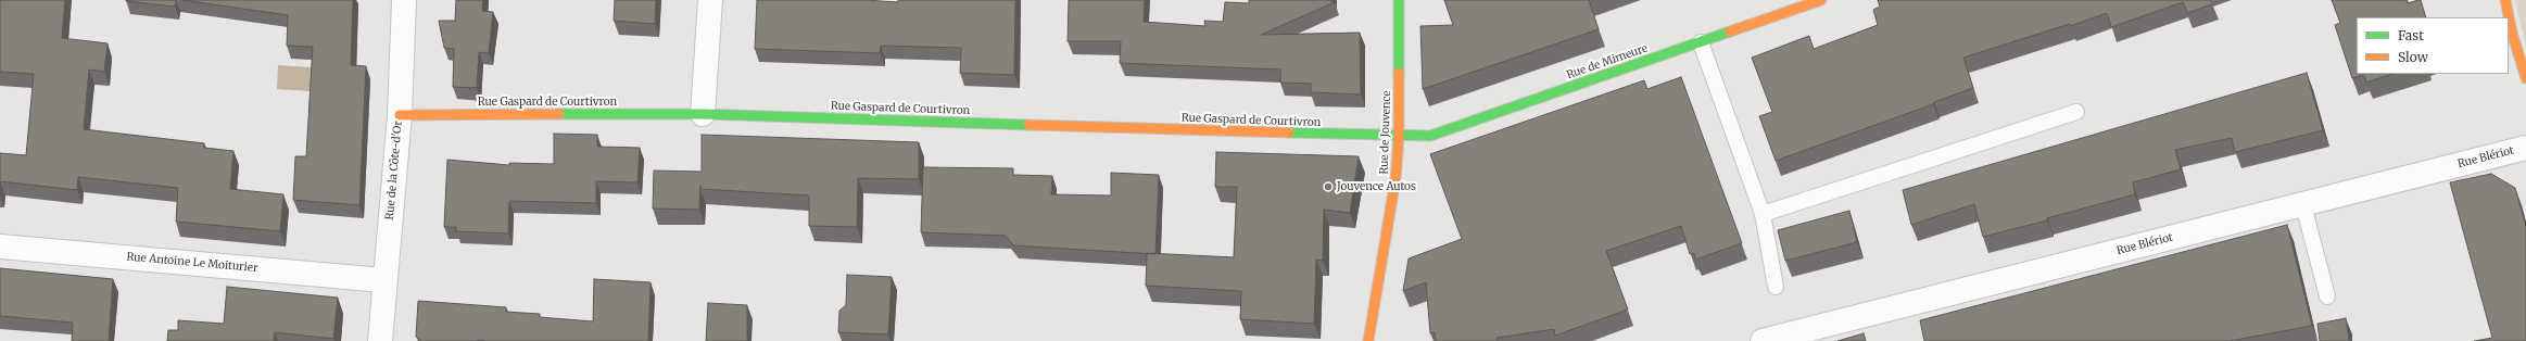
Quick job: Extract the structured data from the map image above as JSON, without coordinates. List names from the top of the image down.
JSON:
{
  "streets": {
    "street": [
      "Rue de Mimeure",
      "Rue Gaspard de Courtivron",
      "Rue de Jouvence",
      "Rue Blériot",
      "Rue de la Côte-d'Or",
      "Rue Antoine Le Moiturier"
    ]
  },
  "crossings": [
    ["Rue de Mimeure", "Rue Gaspard de Courtivron"],
    ["Rue de Mimeure", "Rue de Jouvence"],
    ["Rue Gaspard de Courtivron", "Rue de Jouvence"],
    ["Rue Gaspard de Courtivron", "Rue de la Côte-d'Or"],
    ["Rue de la Côte-d'Or", "Rue Antoine Le Moiturier"]
  ],
  "places": ["Jouvence Autos"],
  "legend": ["Fast", "Slow"]
}
